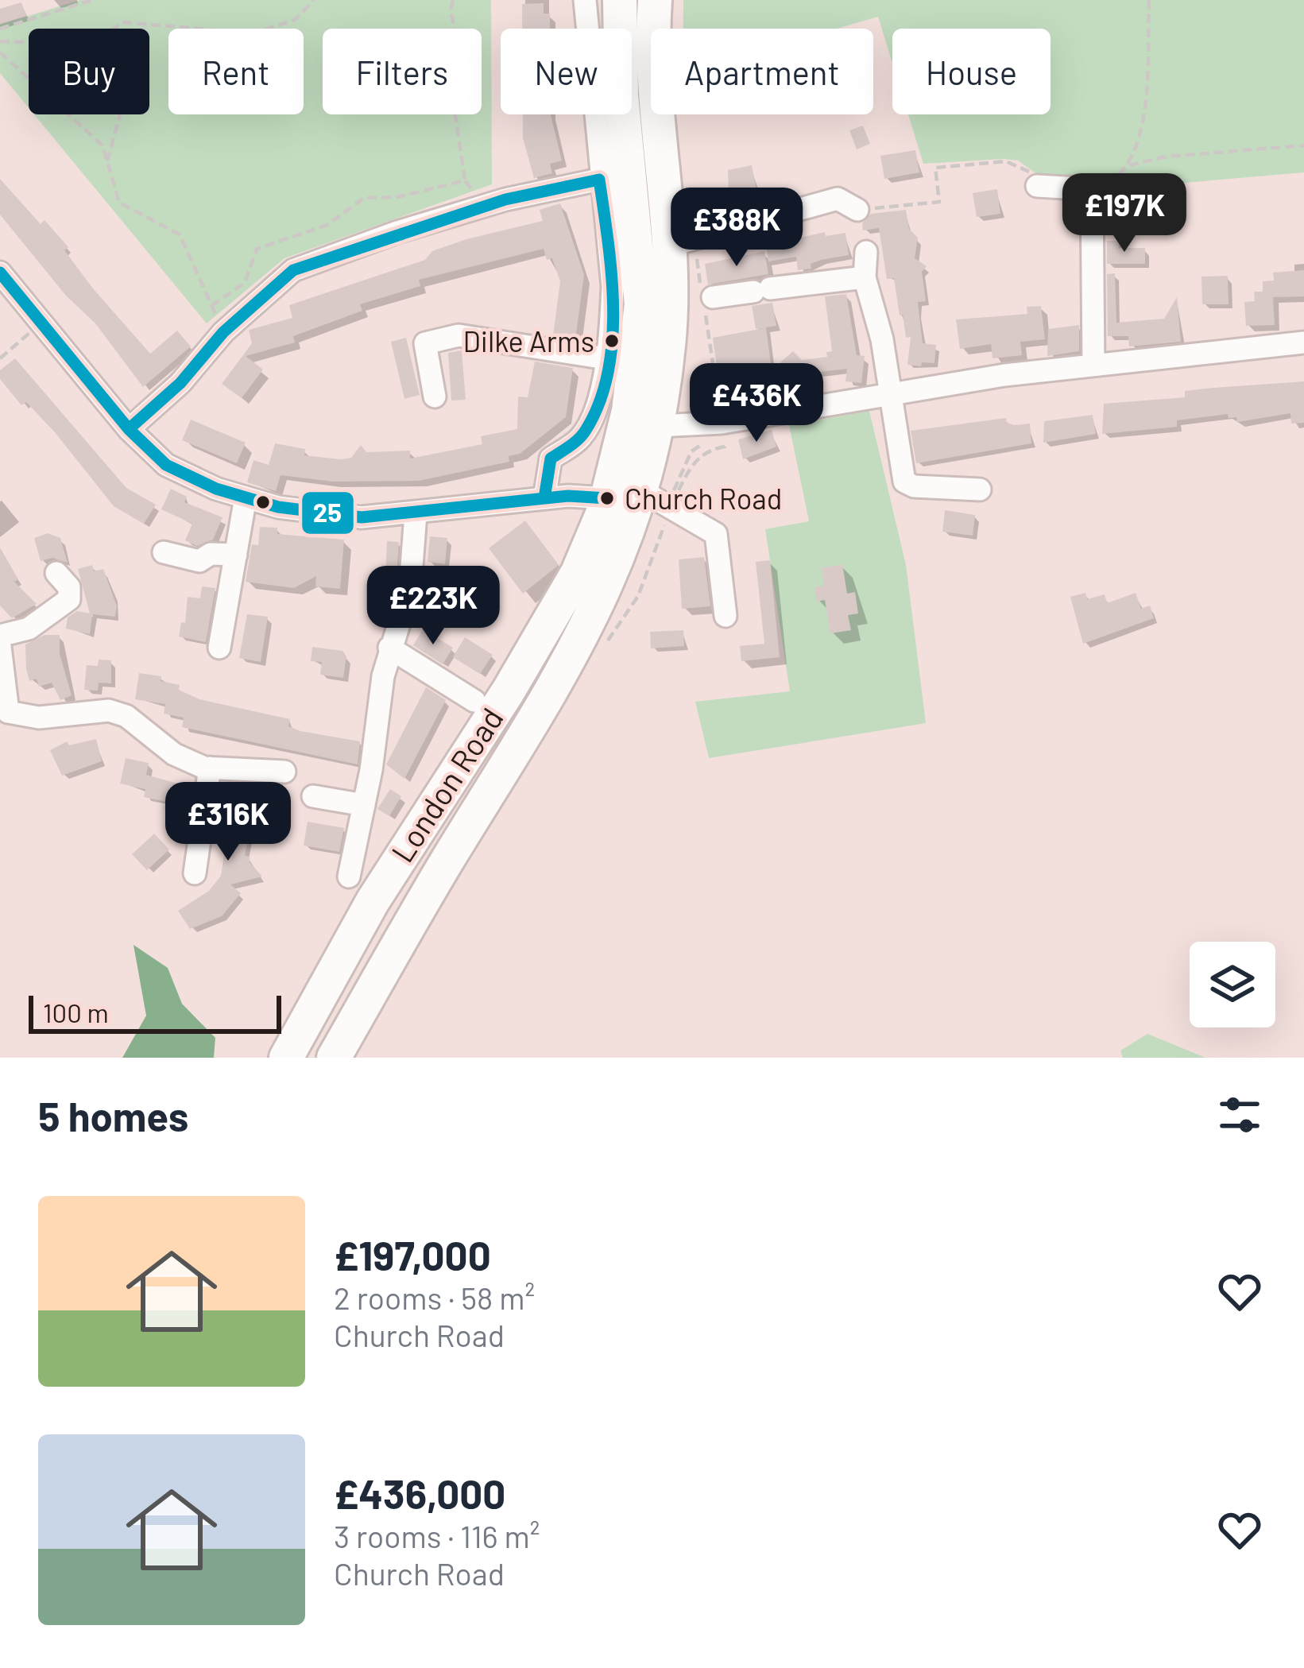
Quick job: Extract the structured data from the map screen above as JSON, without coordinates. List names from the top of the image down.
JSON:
{
  "streets": {
    "highway": ["London Road"]
  },
  "places": ["Dilke Arms", "Church Road"],
  "lines": ["transit line 25"],
  "scale_bar": "100 m",
  "page": {
    "chip": [
      "Buy",
      "Rent",
      "Filters",
      "New",
      "Apartment",
      "House"
    ],
    "price": [
      "£197K",
      "£388K",
      "£436K",
      "£223K",
      "£316K"
    ],
    "scale": "100 m",
    "heading": "5 homes",
    "list": [
      {
        "name": "£197,000",
        "note": "2 rooms · 58 m² · Church Road"
      },
      {
        "name": "£436,000",
        "note": "3 rooms · 116 m² · Church Road"
      }
    ]
  }
}
